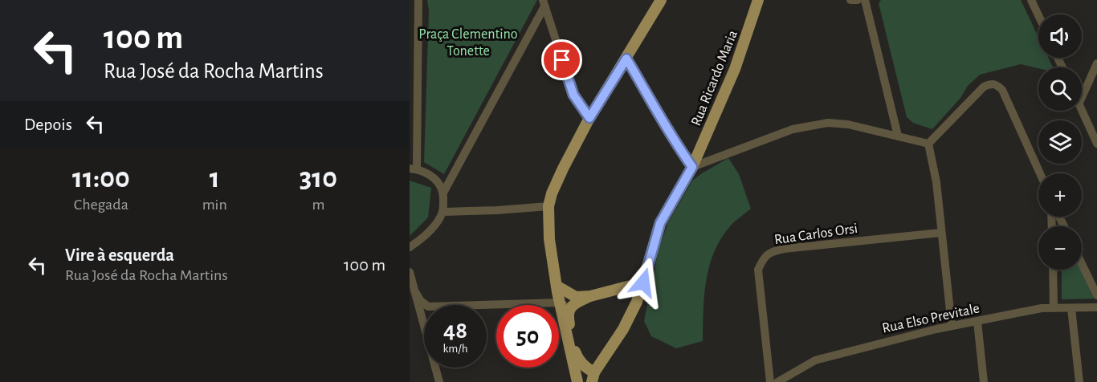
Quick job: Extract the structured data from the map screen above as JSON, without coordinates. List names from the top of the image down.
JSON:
{
  "streets": {
    "main road": ["Rua Ricardo Maria"],
    "street": ["Rua Carlos Orsi", "Rua Elso Previtale"]
  },
  "parks": ["Praça Clementino Tonette"],
  "page": {
    "turn": ["100 m", "Rua José da Rocha Martins"],
    "map_buttons": ["+", "−"],
    "then": "Depois",
    "eta": [
      "11:00",
      "Chegada",
      "1",
      "min",
      "310",
      "m"
    ],
    "list": [
      {
        "name": "Vire à esquerda",
        "note": "Rua José da Rocha Martins",
        "value": "100 m"
      }
    ],
    "speed": "48 km/h",
    "limit": "50"
  }
}
